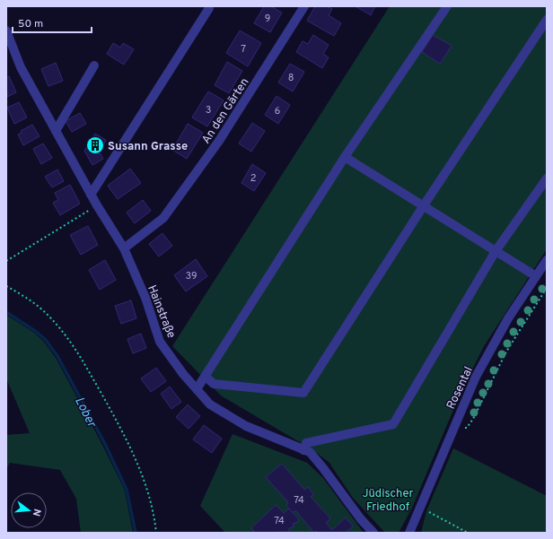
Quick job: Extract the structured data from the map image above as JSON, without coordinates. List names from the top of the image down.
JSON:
{
  "streets": {
    "street": ["An den Gärten", "Hainstraße", "Rosental"]
  },
  "crossings": [
    ["An den Gärten", "Hainstraße"]
  ],
  "water": ["Lober"],
  "parks": ["Jüdischer Friedhof"],
  "places": {
    "building": ["Susann Grasse"]
  },
  "house_numbers": [
    "9",
    "7",
    "8",
    "3",
    "6",
    "2",
    "39",
    "74",
    "74"
  ],
  "scale_bar": "50 m",
  "north": "right"
}
